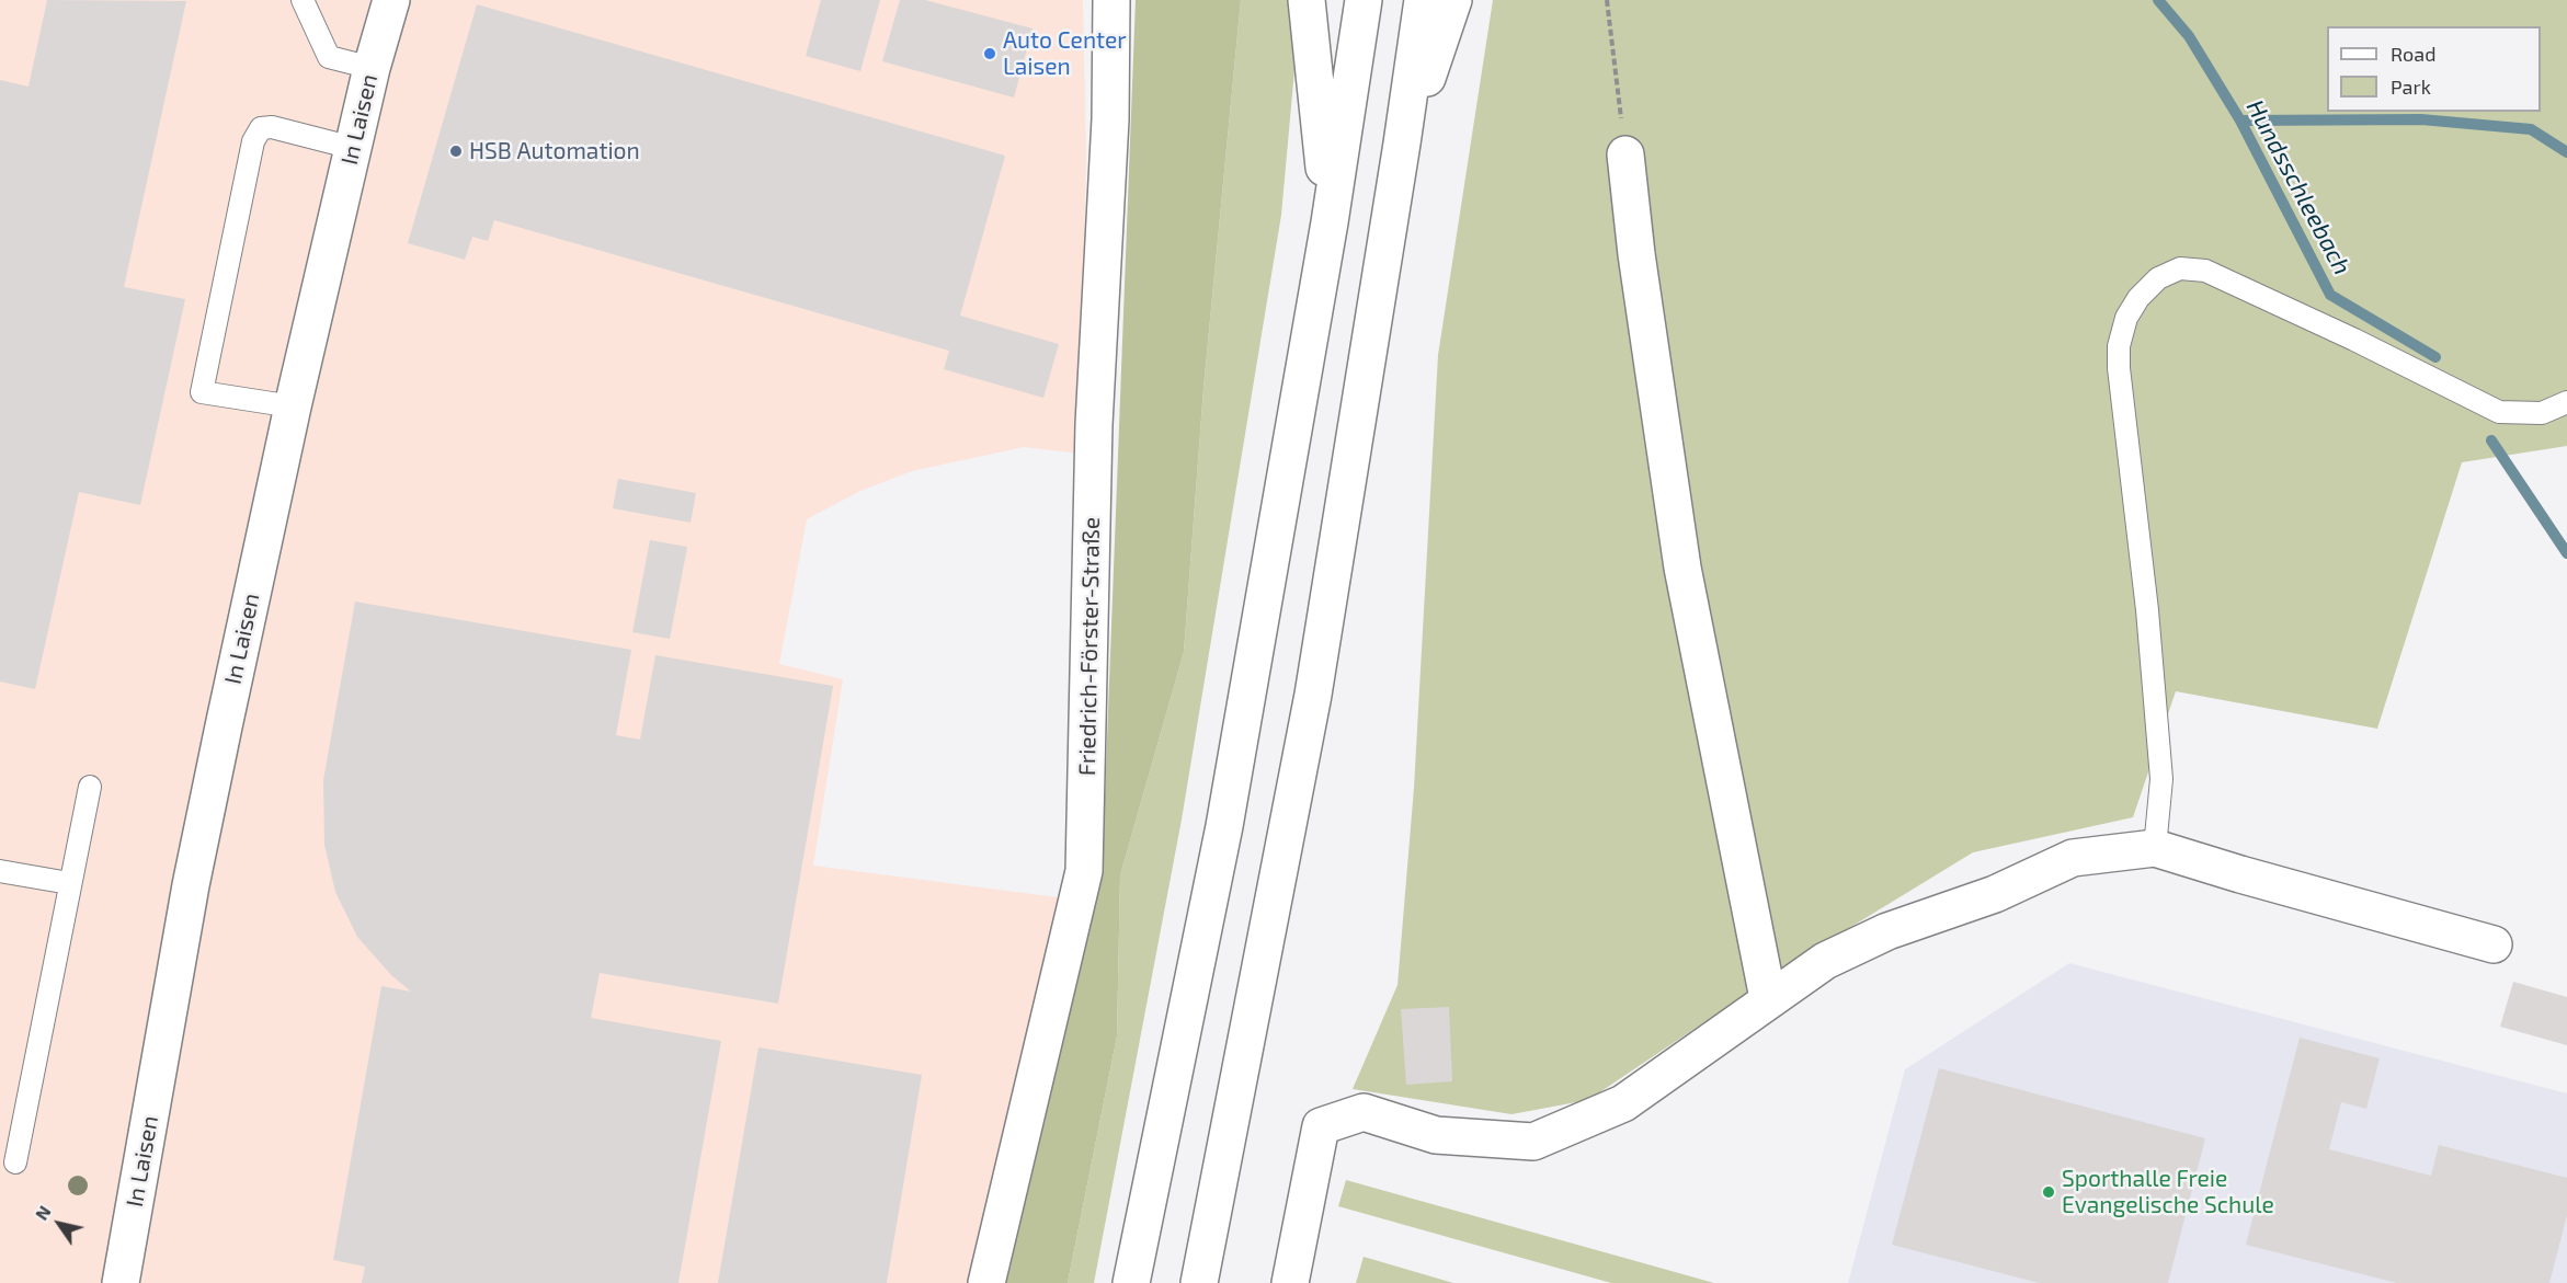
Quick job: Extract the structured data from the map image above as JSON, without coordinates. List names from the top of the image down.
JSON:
{
  "streets": {
    "main road": ["In Laisen", "Friedrich-Förster-Straße"]
  },
  "water": ["Hundsschleebach"],
  "places": ["Auto Center Laisen", "HSB Automation", "Sporthalle Freie Evangelische Schule"],
  "legend": ["Road", "Park"],
  "north": "top left"
}
